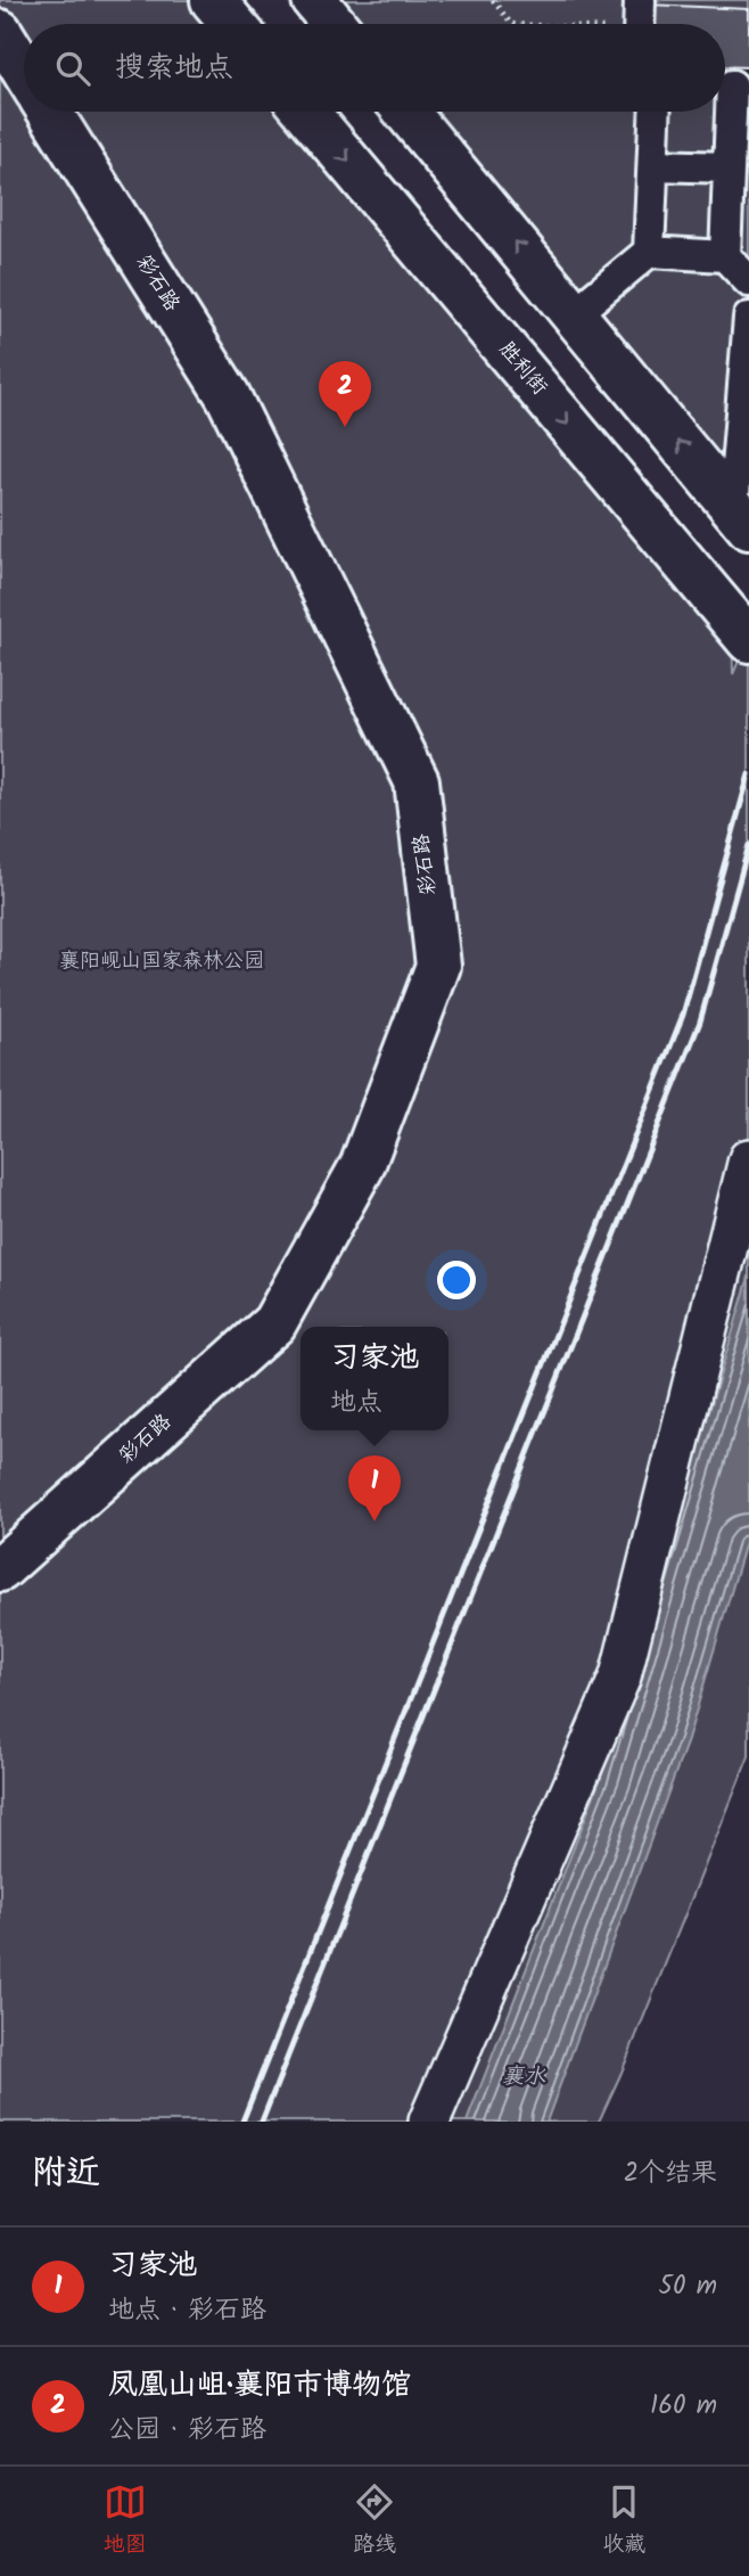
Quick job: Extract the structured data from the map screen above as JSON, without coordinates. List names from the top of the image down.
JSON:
{
  "streets": {
    "main road": ["彩石路", "胜利街"]
  },
  "water": ["襄水"],
  "parks": ["襄阳岘山国家森林公园"],
  "page": {
    "search": "搜索地点",
    "pins": ["2", "1"],
    "popup": ["习家池", "地点"],
    "heading": ["附近", "2个结果"],
    "list": [
      {
        "mark": "1",
        "name": "习家池",
        "note": "地点 · 彩石路",
        "value": "50 m"
      },
      {
        "mark": "2",
        "name": "凤凰山岨·襄阳市博物馆",
        "note": "公园 · 彩石路",
        "value": "160 m"
      }
    ],
    "nav": ["地图", "路线", "收藏"]
  }
}
